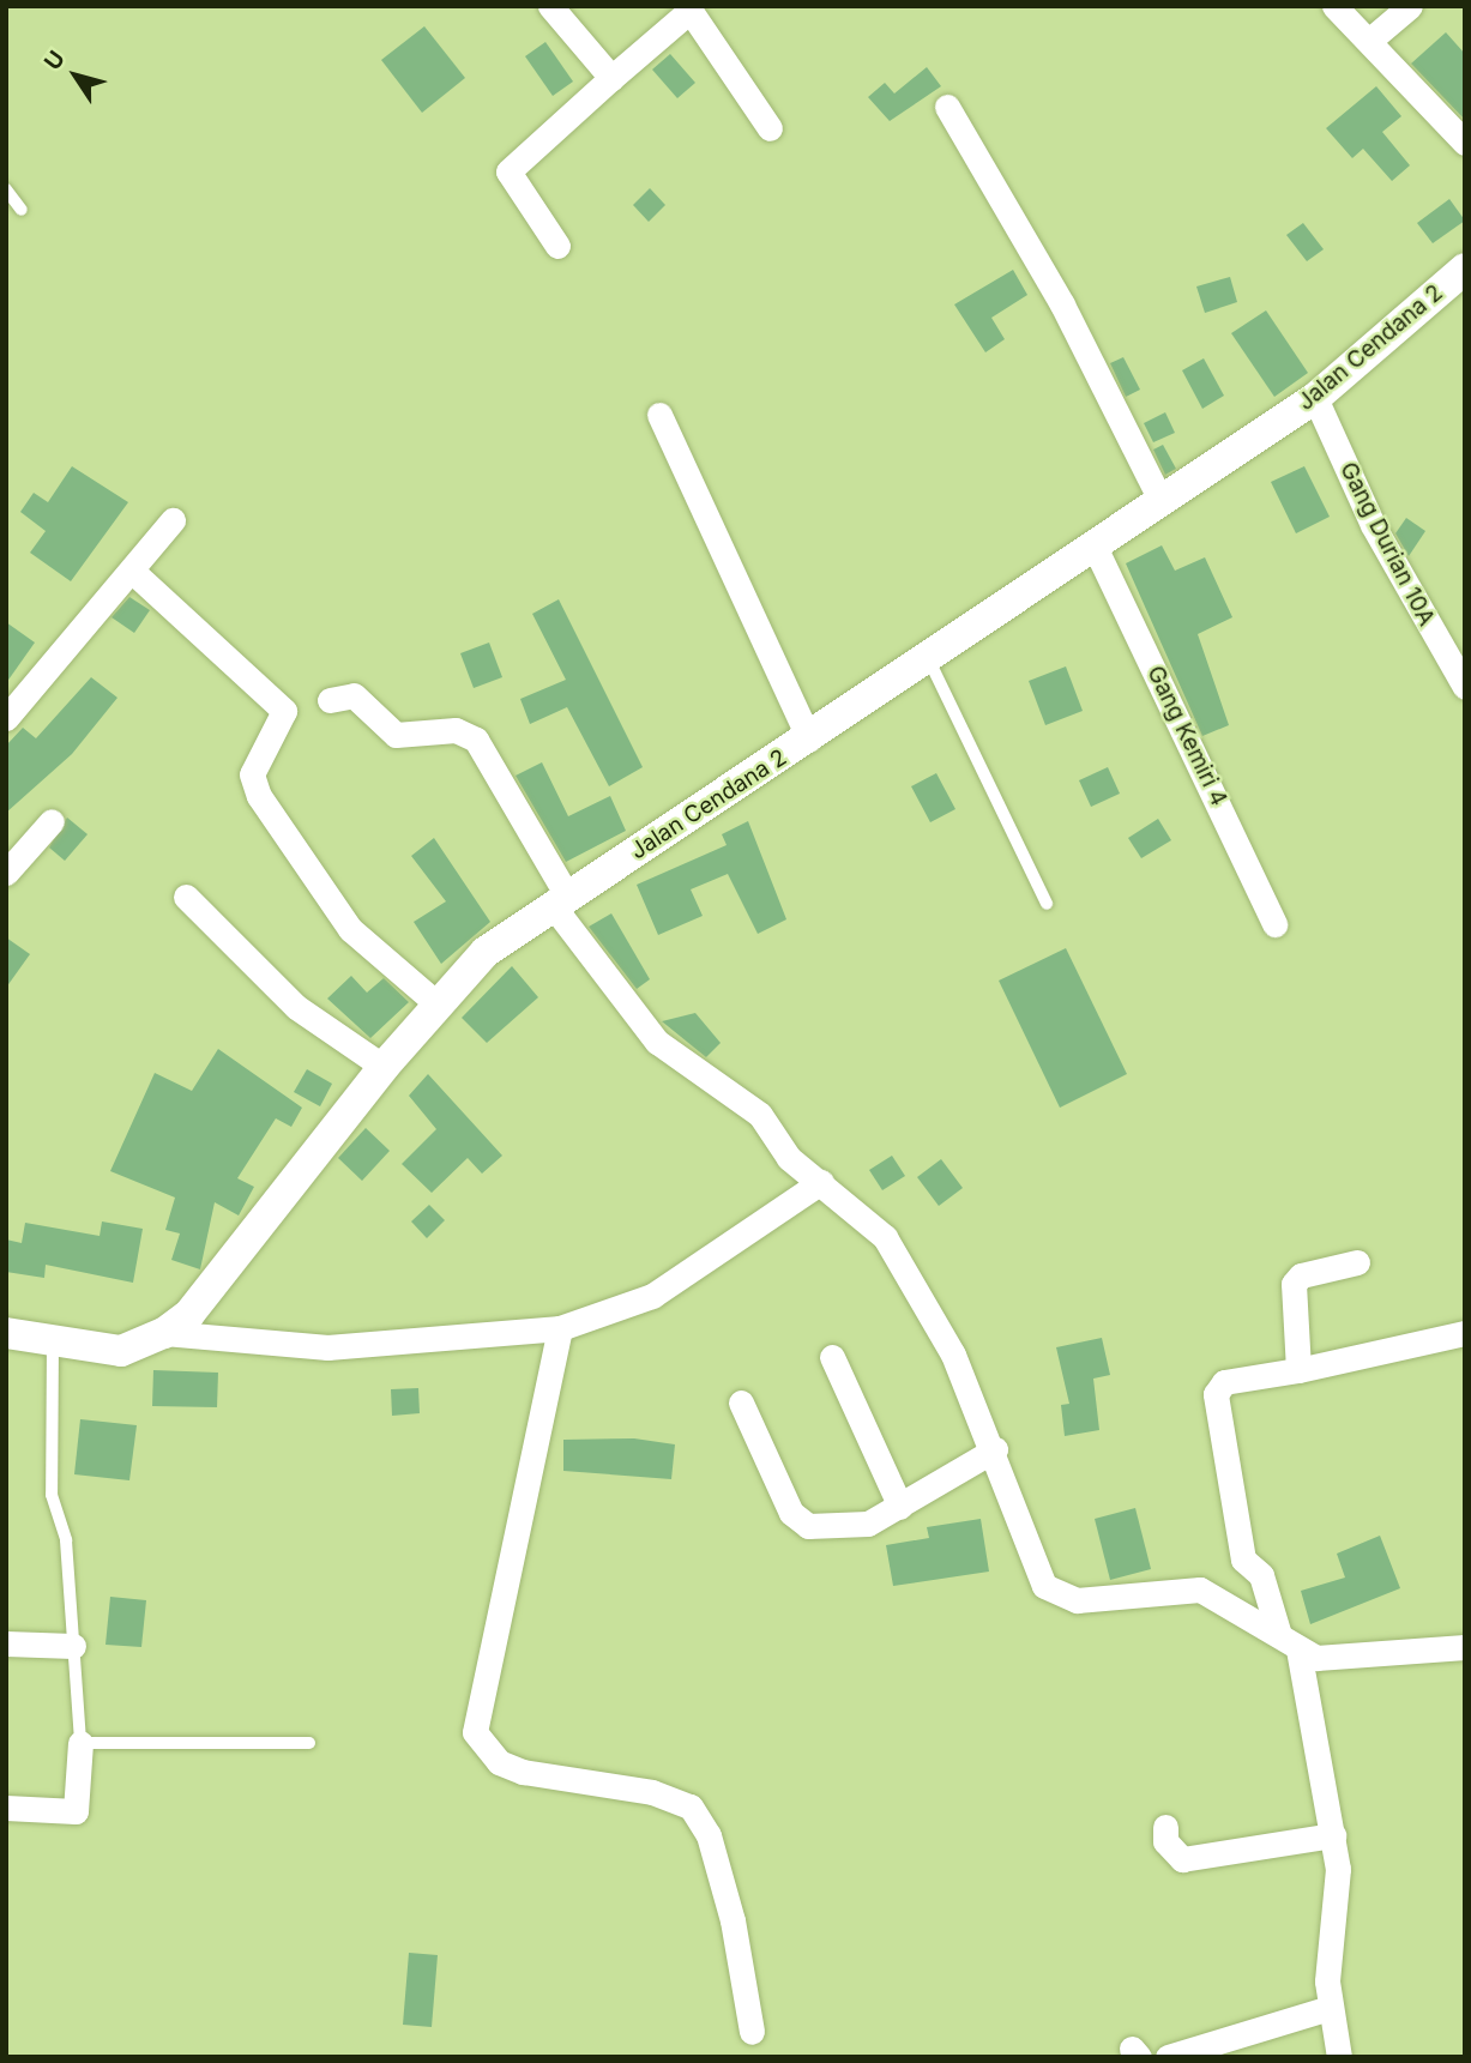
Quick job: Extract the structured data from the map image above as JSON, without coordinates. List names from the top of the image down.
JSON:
{
  "streets": {
    "street": ["Jalan Cendana 2", "Gang Durian 10A", "Gang Kemiri 4"]
  },
  "crossings": [
    ["Jalan Cendana 2", "Gang Durian 10A"],
    ["Jalan Cendana 2", "Gang Kemiri 4"]
  ],
  "north": "top left"
}
